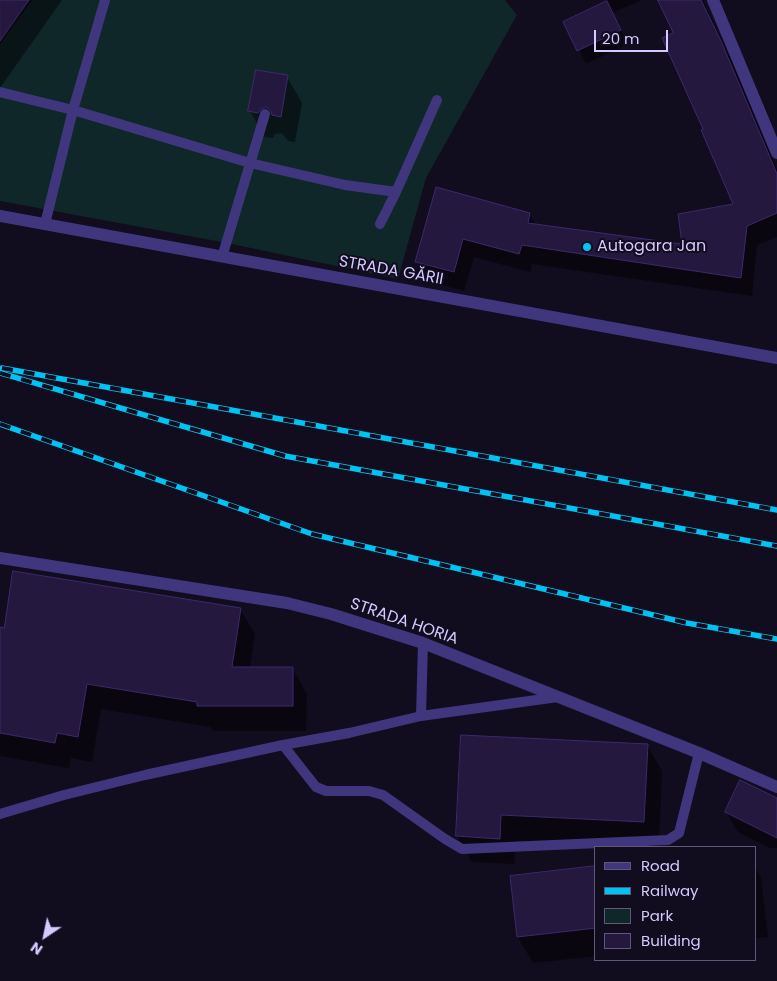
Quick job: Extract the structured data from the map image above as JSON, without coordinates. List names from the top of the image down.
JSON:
{
  "streets": {
    "street": ["STRADA GĂRII", "STRADA HORIA"]
  },
  "places": ["Autogara Jan"],
  "legend": [
    "Road",
    "Railway",
    "Park",
    "Building"
  ],
  "scale_bar": "20 m",
  "north": "bottom left"
}
